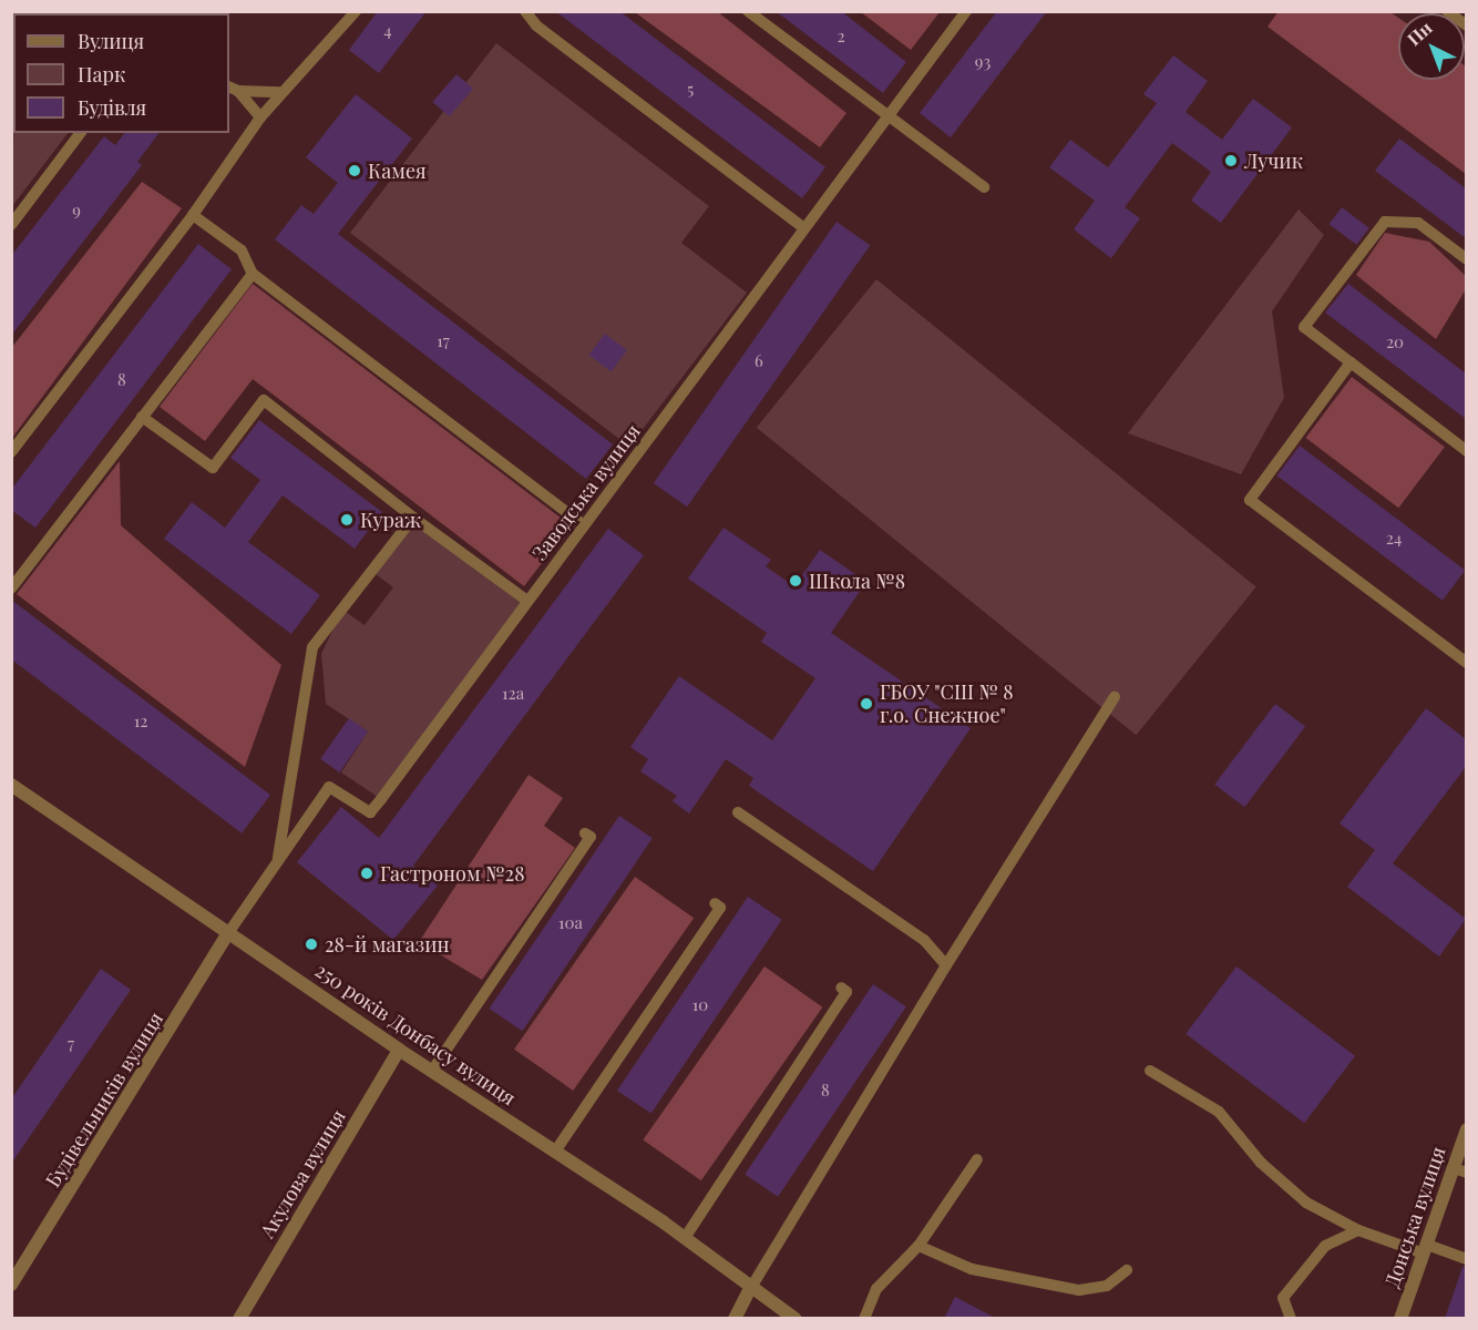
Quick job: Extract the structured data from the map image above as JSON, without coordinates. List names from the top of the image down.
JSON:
{
  "streets": {
    "street": [
      "250 років Донбасу вулиця",
      "Будівельників вулиця",
      "Акулова вулиця",
      "Донська вулиця"
    ],
    "lane": ["Заводська вулиця"]
  },
  "crossings": [
    ["Заводська вулиця", "250 років Донбасу вулиця"],
    ["Заводська вулиця", "Будівельників вулиця"],
    ["250 років Донбасу вулиця", "Будівельників вулиця"],
    ["250 років Донбасу вулиця", "Акулова вулиця"]
  ],
  "places": [
    "Лучик",
    "Камея",
    "Кураж",
    "Школа №8",
    "ГБОУ \"СШ № 8 г.о. Снежное\"",
    "Гастроном №28",
    "28-й магазин"
  ],
  "house_numbers": [
    "4",
    "2",
    "93",
    "5",
    "9",
    "17",
    "20",
    "6",
    "8",
    "24",
    "12а",
    "12",
    "10а",
    "10",
    "7",
    "8"
  ],
  "legend": ["Вулиця", "Парк", "Будівля"],
  "north": "top left"
}
